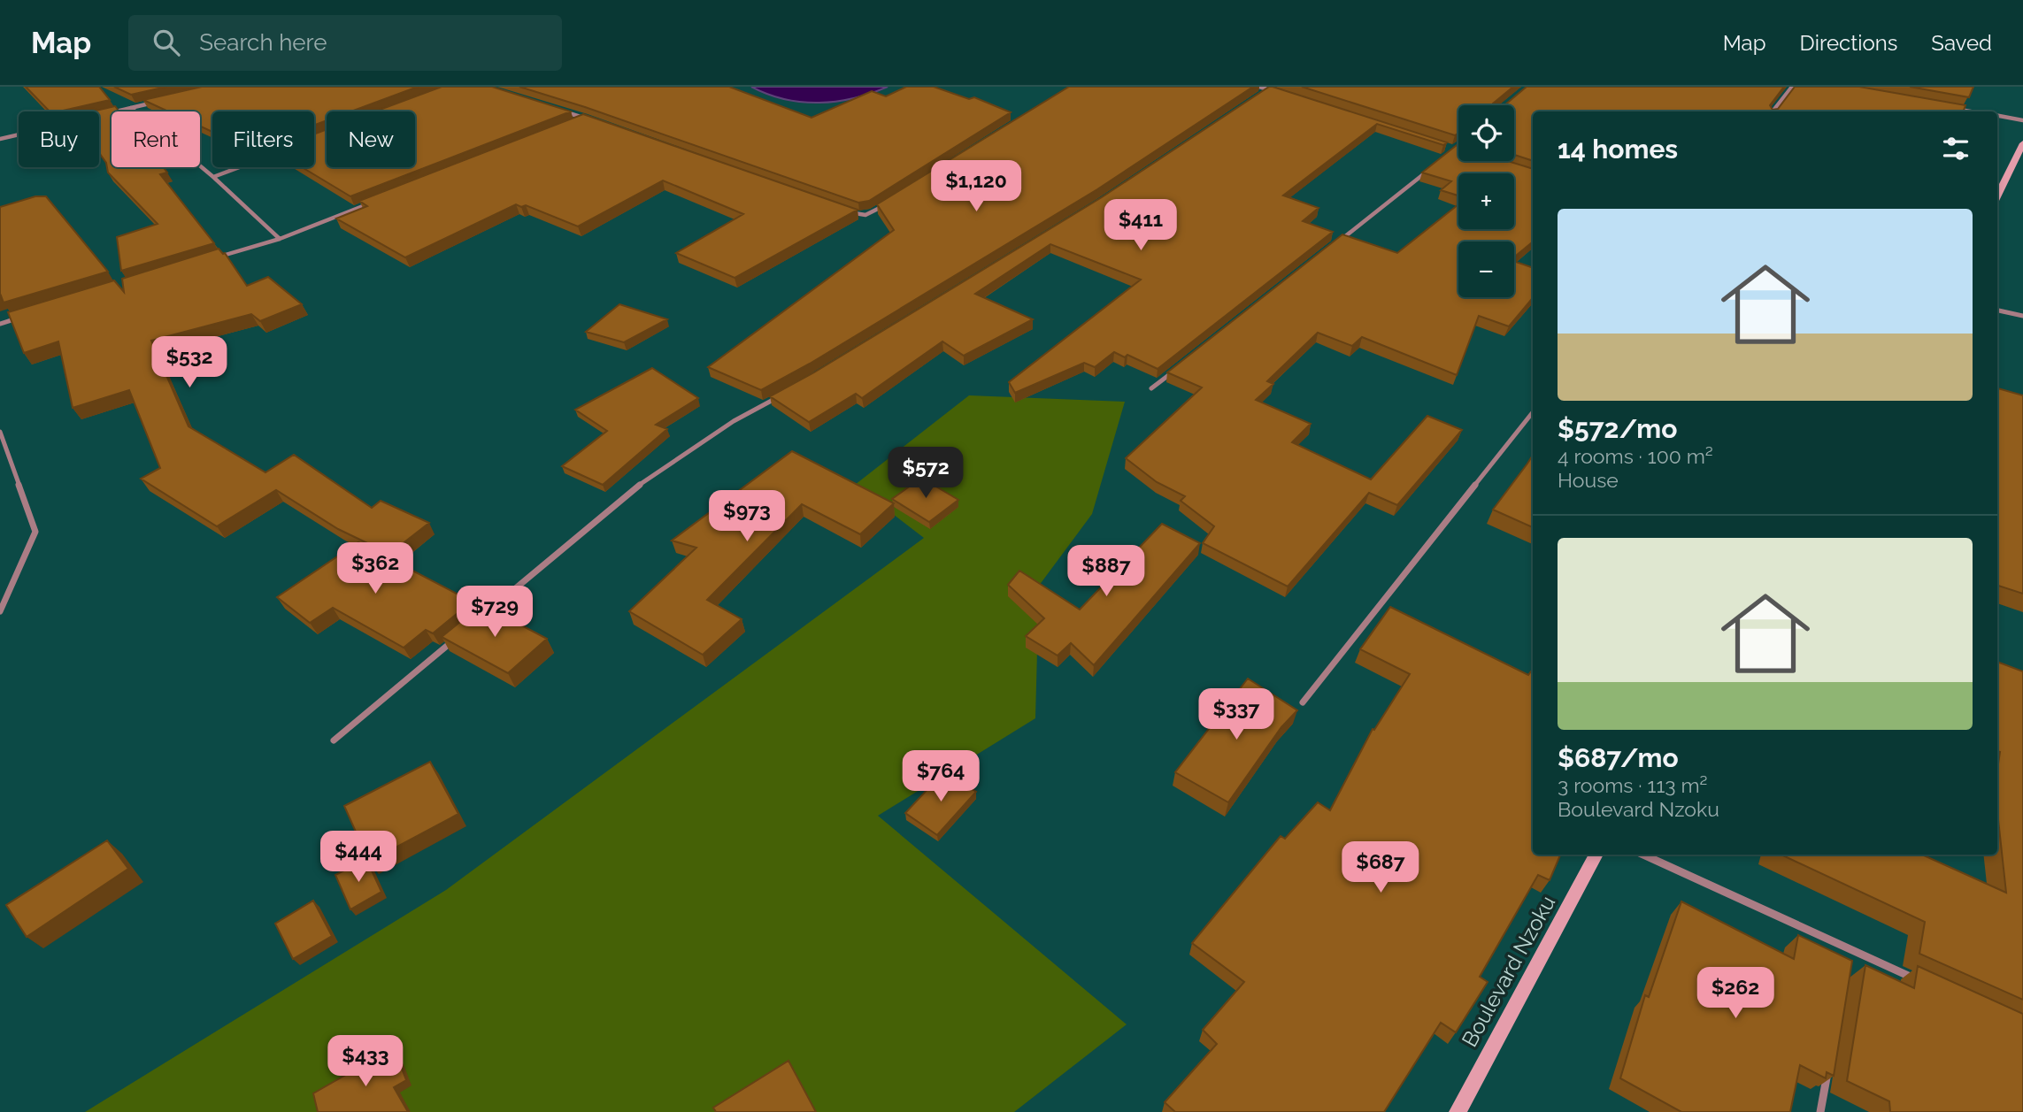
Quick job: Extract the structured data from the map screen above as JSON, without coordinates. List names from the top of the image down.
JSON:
{
  "streets": {
    "street": ["Boulevard Nzoku"]
  },
  "page": {
    "header": "Map",
    "search": "Search here",
    "nav": ["Map", "Directions", "Saved"],
    "map_buttons": ["+", "−"],
    "chip": [
      "Buy",
      "Rent",
      "Filters",
      "New"
    ],
    "heading": "14 homes",
    "price": [
      "$1,120",
      "$411",
      "$532",
      "$572",
      "$973",
      "$362",
      "$887",
      "$729",
      "$337",
      "$764",
      "$444",
      "$687",
      "$262",
      "$433"
    ],
    "list": [
      {
        "name": "$572/mo",
        "note": "4 rooms · 100 m² · House"
      },
      {
        "name": "$687/mo",
        "note": "3 rooms · 113 m² · Boulevard Nzoku"
      }
    ]
  }
}
